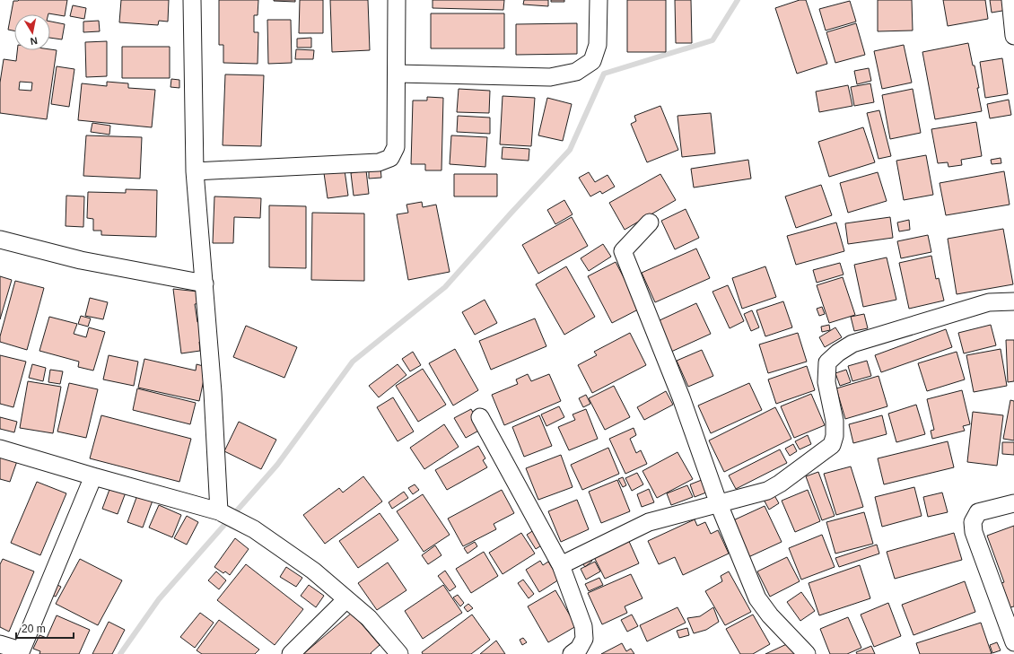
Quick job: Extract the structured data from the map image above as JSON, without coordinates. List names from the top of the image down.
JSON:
{
  "scale_bar": "20 m",
  "north": "bottom"
}
